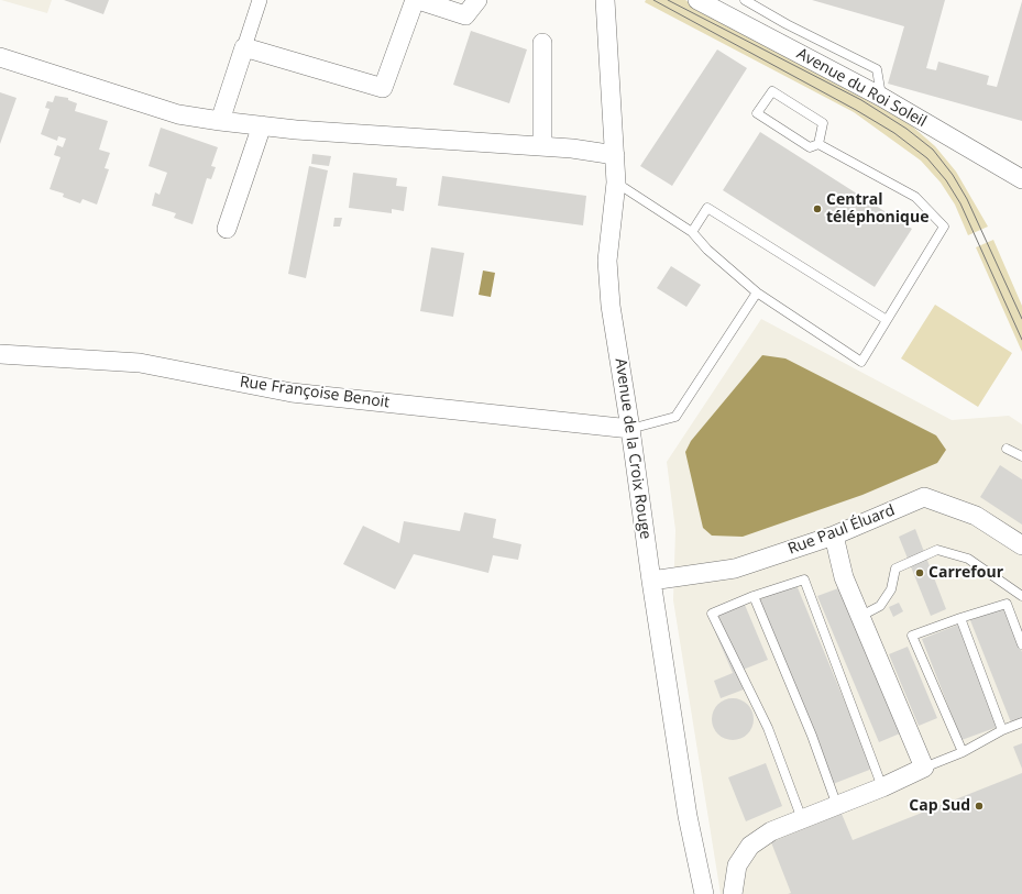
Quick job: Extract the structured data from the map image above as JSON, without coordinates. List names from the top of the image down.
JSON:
{
  "streets": {
    "street": [
      "Avenue du Roi Soleil",
      "Rue Françoise Benoit",
      "Avenue de la Croix Rouge",
      "Rue Paul Éluard"
    ]
  },
  "crossings": [
    ["Rue Françoise Benoit", "Avenue de la Croix Rouge"],
    ["Avenue de la Croix Rouge", "Rue Paul Éluard"]
  ],
  "places": ["Central téléphonique", "Carrefour", "Cap Sud"]
}
